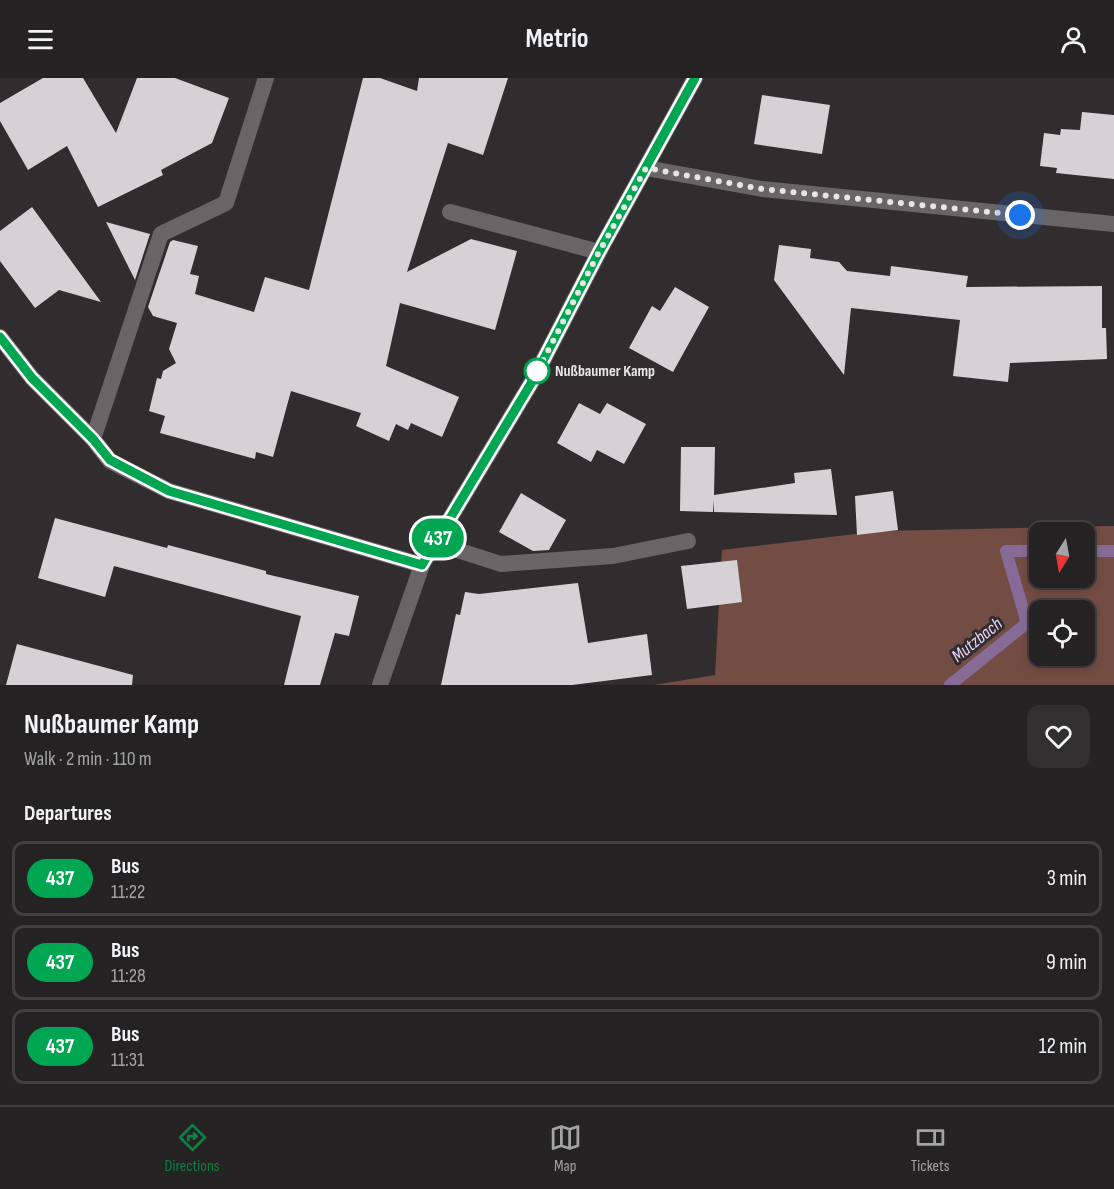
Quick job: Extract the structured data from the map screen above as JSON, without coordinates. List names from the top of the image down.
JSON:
{
  "water": ["Mutzbach"],
  "places": ["Nußbaumer Kamp"],
  "lines": ["bus line 437"],
  "north": "bottom",
  "page": {
    "header": "Metrio",
    "on_map": "437",
    "heading": [
      ["Nußbaumer Kamp", "Walk · 2 min · 110 m"],
      "Departures"
    ],
    "list": [
      {
        "mark": "437",
        "name": "Bus",
        "note": "11:22",
        "value": "3 min"
      },
      {
        "mark": "437",
        "name": "Bus",
        "note": "11:28",
        "value": "9 min"
      },
      {
        "mark": "437",
        "name": "Bus",
        "note": "11:31",
        "value": "12 min"
      }
    ],
    "tabs": ["Directions", "Map", "Tickets"]
  }
}
